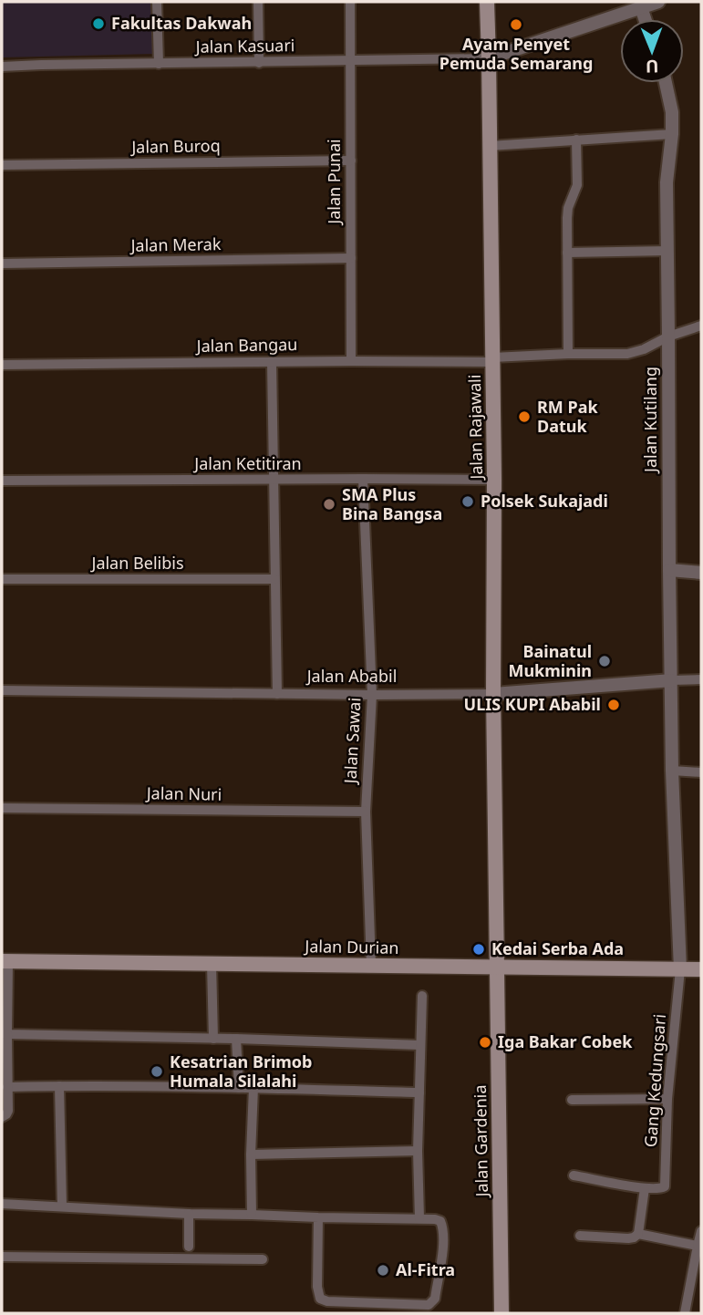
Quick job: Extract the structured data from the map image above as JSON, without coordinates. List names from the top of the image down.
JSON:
{
  "streets": {
    "main road": ["Jalan Rajawali", "Jalan Durian", "Jalan Gardenia"],
    "street": [
      "Jalan Kasuari",
      "Jalan Buroq",
      "Jalan Punai",
      "Jalan Merak",
      "Jalan Bangau",
      "Jalan Kutilang",
      "Jalan Ketitiran",
      "Jalan Belibis",
      "Jalan Ababil",
      "Jalan Sawai",
      "Jalan Nuri",
      "Gang Kedungsari"
    ]
  },
  "crossings": [
    ["Jalan Kasuari", "Jalan Punai"],
    ["Jalan Kasuari", "Jalan Rajawali"],
    ["Jalan Buroq", "Jalan Punai"],
    ["Jalan Punai", "Jalan Merak"],
    ["Jalan Punai", "Jalan Bangau"],
    ["Jalan Bangau", "Jalan Kutilang"],
    ["Jalan Bangau", "Jalan Rajawali"],
    ["Jalan Kutilang", "Jalan Ababil"],
    ["Jalan Kutilang", "Jalan Durian"],
    ["Jalan Kutilang", "Gang Kedungsari"],
    ["Jalan Rajawali", "Jalan Ketitiran"],
    ["Jalan Rajawali", "Jalan Ababil"],
    ["Jalan Rajawali", "Jalan Durian"],
    ["Jalan Rajawali", "Jalan Gardenia"],
    ["Jalan Ketitiran", "Jalan Sawai"],
    ["Jalan Ababil", "Jalan Sawai"],
    ["Jalan Sawai", "Jalan Nuri"],
    ["Jalan Sawai", "Jalan Durian"],
    ["Jalan Durian", "Gang Kedungsari"],
    ["Jalan Durian", "Jalan Gardenia"]
  ],
  "places": [
    "Fakultas Dakwah",
    "Ayam Penyet Pemuda Semarang",
    "RM Pak Datuk",
    "Polsek Sukajadi",
    "SMA Plus Bina Bangsa",
    "Bainatul Mukminin",
    "ULIS KUPI Ababil",
    "Kedai Serba Ada",
    "Iga Bakar Cobek",
    "Kesatrian Brimob Humala Silalahi",
    "Al-Fitra"
  ],
  "north": "bottom"
}
